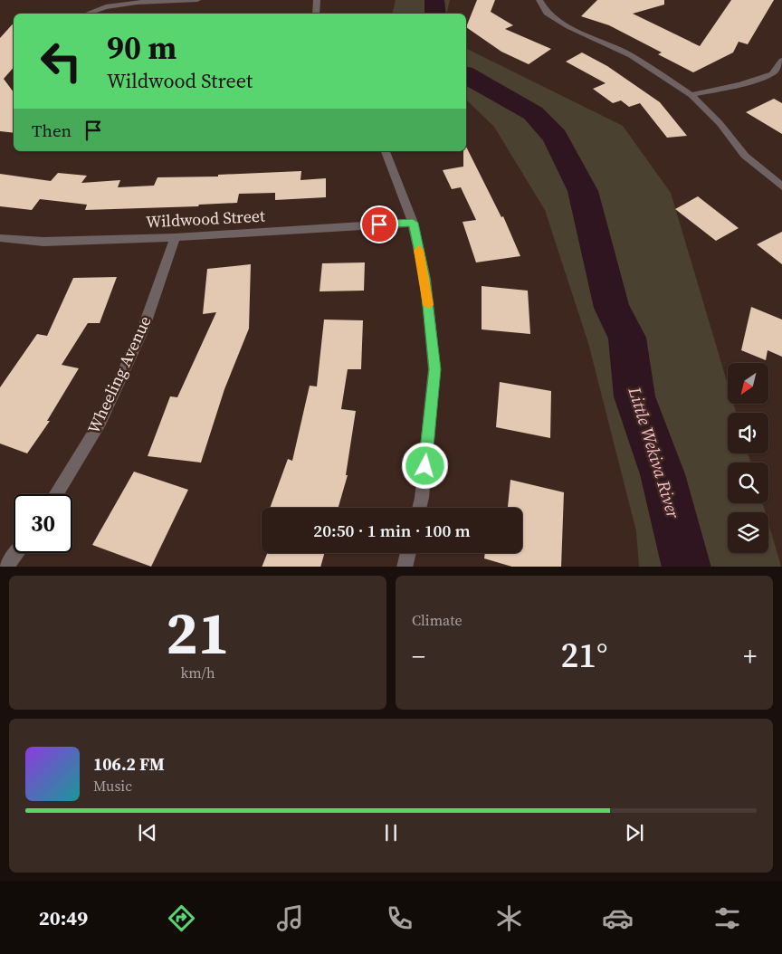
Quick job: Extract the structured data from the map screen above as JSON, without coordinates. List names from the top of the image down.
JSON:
{
  "streets": {
    "street": ["Wildwood Street", "Wheeling Avenue"]
  },
  "crossings": [
    ["Wildwood Street", "Wheeling Avenue"]
  ],
  "water": ["Little Wekiva River"],
  "north": "bottom left",
  "page": {
    "turn": ["90 m", "Wildwood Street"],
    "then": "Then",
    "limit": "30",
    "trip": "20:50 · 1 min · 100 m",
    "tile": [
      ["21", "km/h"],
      "Climate"
    ],
    "heat": ["−", "21°", "+"],
    "song": ["106.2 FM", "Music"],
    "tabs": "20:49"
  }
}
